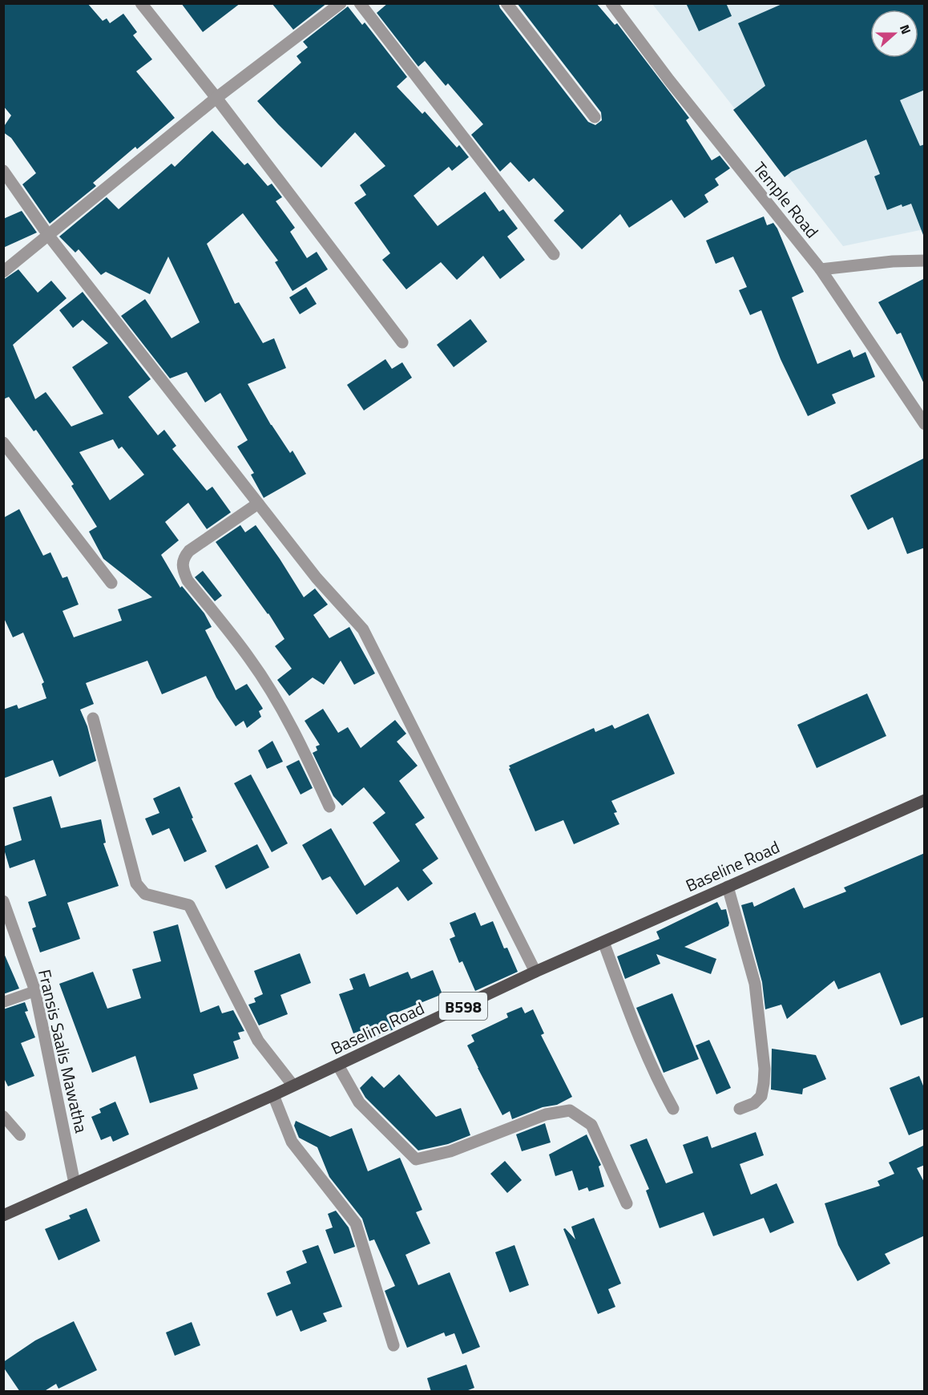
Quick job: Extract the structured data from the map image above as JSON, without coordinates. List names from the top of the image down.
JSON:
{
  "streets": {
    "main road": ["Baseline Road", "B598"],
    "street": ["Temple Road", "Fransis Saalis Mawatha"]
  },
  "crossings": [
    ["Baseline Road", "Fransis Saalis Mawatha"]
  ],
  "north": "right"
}
